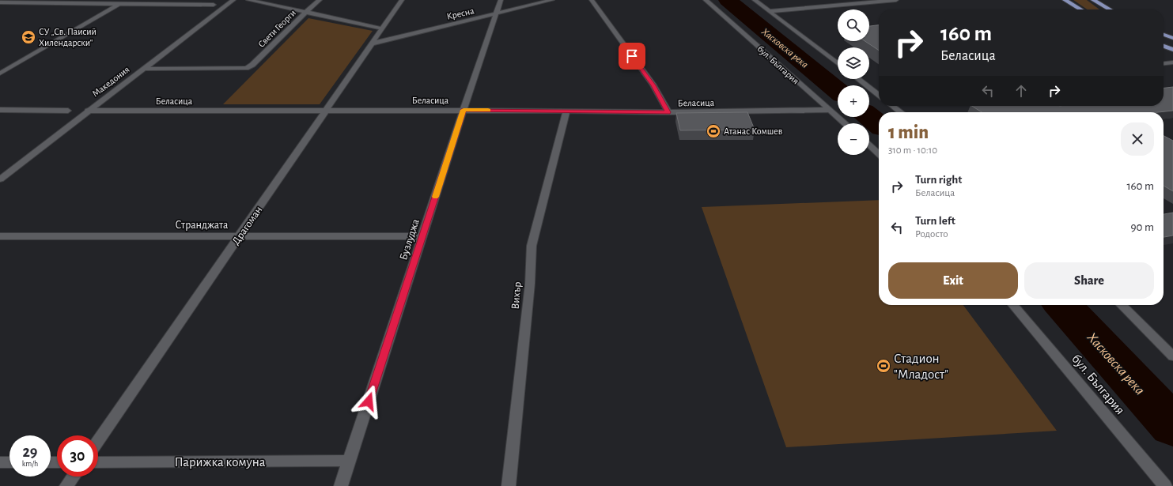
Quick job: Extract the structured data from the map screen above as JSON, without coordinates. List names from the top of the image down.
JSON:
{
  "streets": {
    "street": [
      "Кресна",
      "Свети Георги",
      "бул. България",
      "Македония",
      "Беласица",
      "Странджата",
      "Драгоман",
      "Бузлуджа",
      "Вихър",
      "Парижка комуна"
    ]
  },
  "crossings": [
    ["Кресна", "Драгоман"],
    ["Кресна", "Бузлуджа"],
    ["Свети Георги", "Македония"],
    ["бул. България", "Беласица"],
    ["Македония", "Беласица"],
    ["Беласица", "Драгоман"],
    ["Беласица", "Бузлуджа"],
    ["Беласица", "Вихър"],
    ["Странджата", "Драгоман"],
    ["Странджата", "Бузлуджа"],
    ["Бузлуджа", "Парижка комуна"]
  ],
  "water": ["Хасковска река"],
  "places": {
    "school or university": ["СУ „Св. Паисий Хилендарски“"],
    "sports": ["Атанас Комшев", "Стадион \"Младост\""]
  },
  "page": {
    "map_buttons": ["+", "−"],
    "turn": ["160 m", "Беласица"],
    "heading": ["1 min", "310 m · 10:10"],
    "list": [
      {
        "name": "Turn right",
        "note": "Беласица",
        "value": "160 m"
      },
      {
        "name": "Turn left",
        "note": "Родосто",
        "value": "90 m"
      }
    ],
    "buttons": ["Exit", "Share"],
    "speed": "29 km/h",
    "limit": "30"
  }
}
